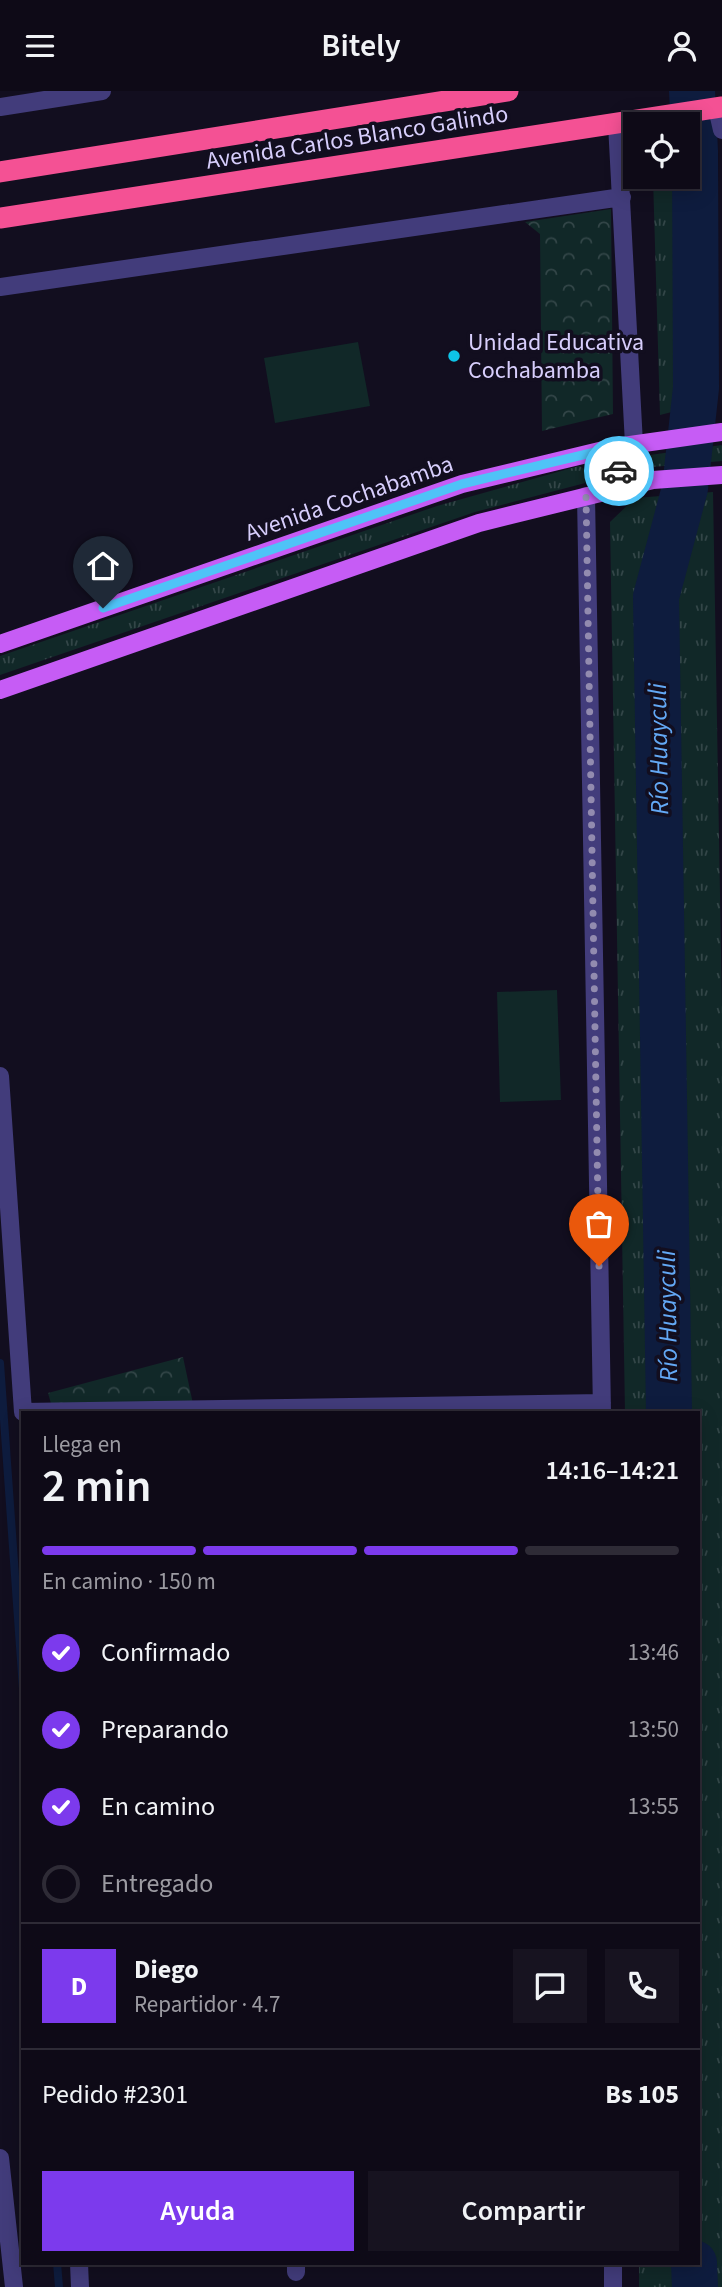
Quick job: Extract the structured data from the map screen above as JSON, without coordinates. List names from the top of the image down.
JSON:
{
  "streets": {
    "highway": ["Avenida Carlos Blanco Galindo"],
    "main road": ["Avenida Cochabamba"]
  },
  "water": ["Río Huayculi"],
  "places": ["Unidad Educativa Cochabamba"],
  "page": {
    "header": "Bitely",
    "heading": ["2 min", "Llega en", "14:16–14:21"],
    "panel": [
      "Diego",
      "Repartidor · 4.7",
      "Pedido #2301",
      "Bs 105"
    ],
    "bar": "En camino · 150 m",
    "list": [
      ["Confirmado", "13:46"],
      ["Preparando", "13:50"],
      ["En camino", "13:55"],
      "Entregado"
    ],
    "round": "D",
    "buttons": ["Ayuda", "Compartir"]
  }
}
